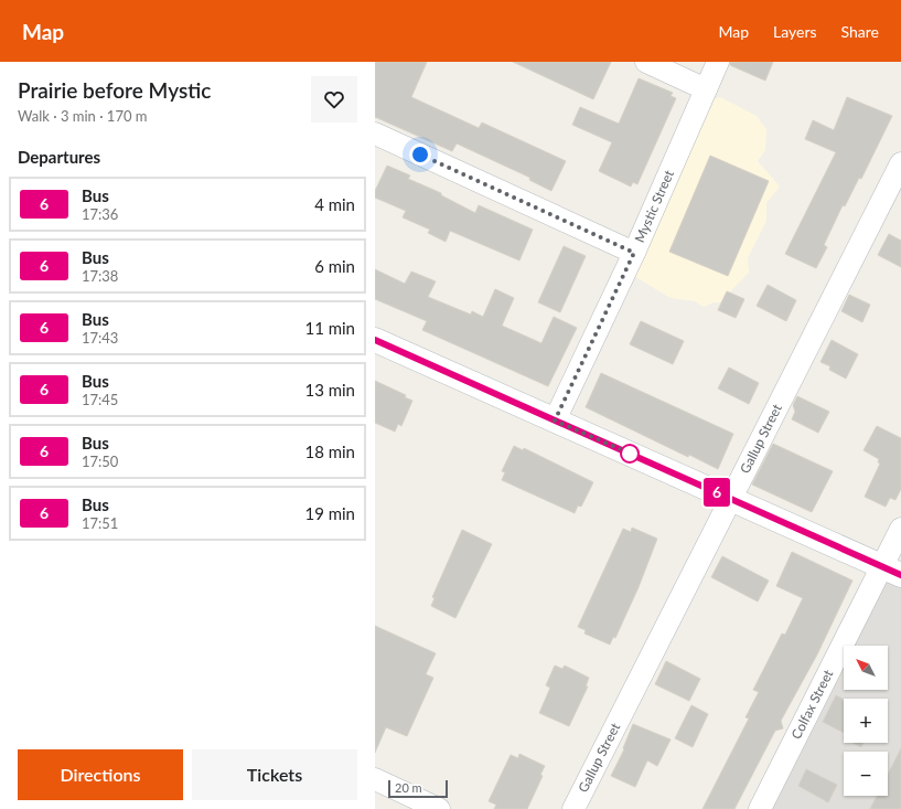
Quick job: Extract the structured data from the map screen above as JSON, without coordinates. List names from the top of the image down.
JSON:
{
  "streets": {
    "street": ["Mystic Street", "Gallup Street", "Colfax Street"]
  },
  "lines": ["bus line 6"],
  "scale_bar": "20 m",
  "north": "top left",
  "page": {
    "header": "Map",
    "nav": ["Map", "Layers", "Share"],
    "heading": [
      ["Prairie before Mystic", "Walk · 3 min · 170 m"],
      "Departures"
    ],
    "on_map": "6",
    "list": [
      {
        "mark": "6",
        "name": "Bus",
        "note": "17:36",
        "value": "4 min"
      },
      {
        "mark": "6",
        "name": "Bus",
        "note": "17:38",
        "value": "6 min"
      },
      {
        "mark": "6",
        "name": "Bus",
        "note": "17:43",
        "value": "11 min"
      },
      {
        "mark": "6",
        "name": "Bus",
        "note": "17:45",
        "value": "13 min"
      },
      {
        "mark": "6",
        "name": "Bus",
        "note": "17:50",
        "value": "18 min"
      },
      {
        "mark": "6",
        "name": "Bus",
        "note": "17:51",
        "value": "19 min"
      }
    ],
    "map_buttons": ["+", "−"],
    "buttons": ["Directions", "Tickets"],
    "scale": "20 m"
  }
}
